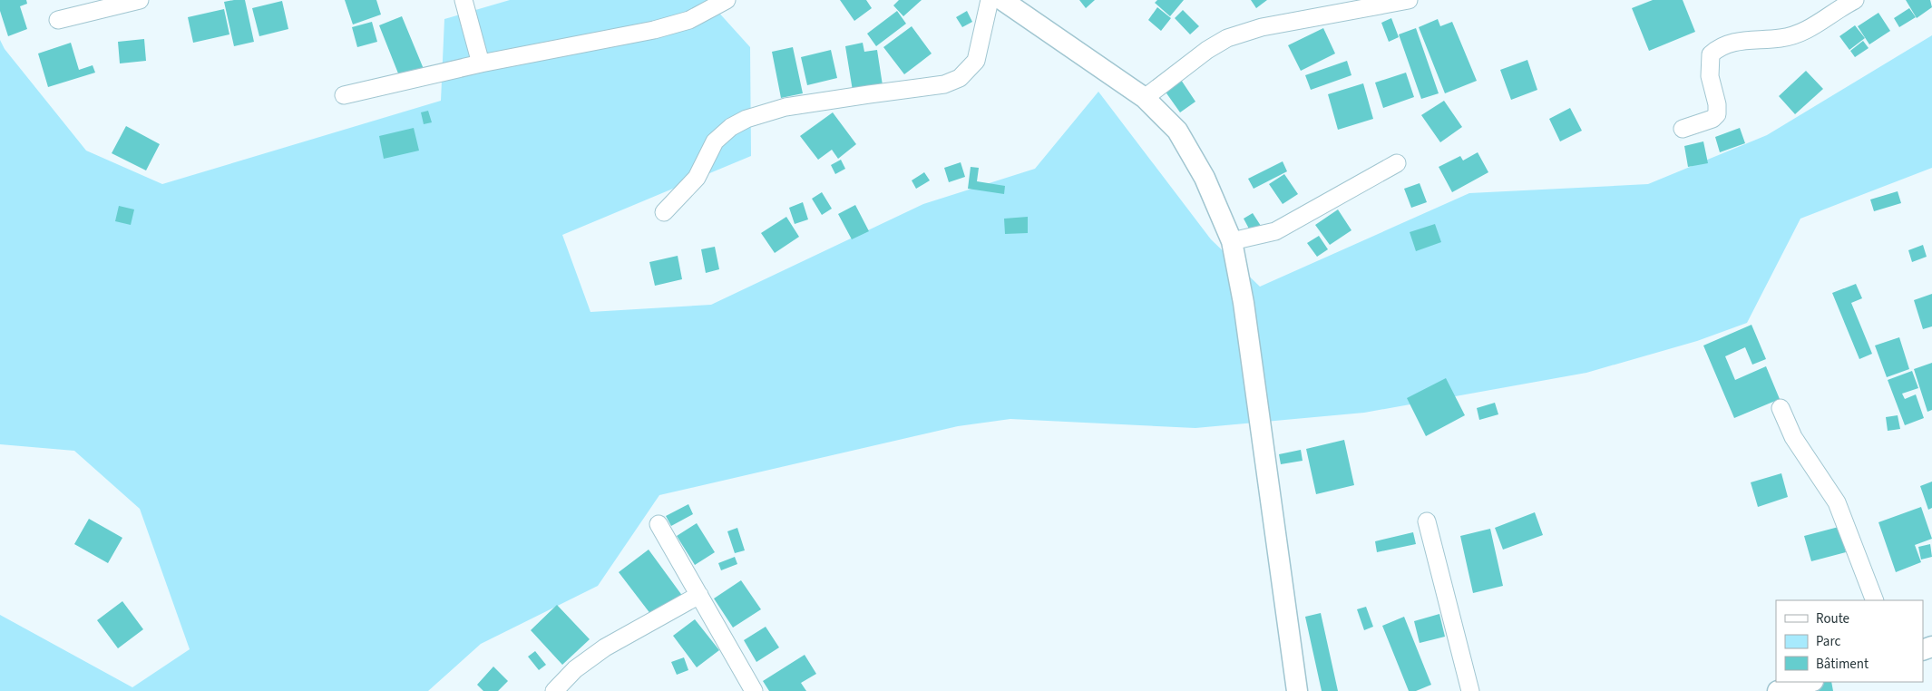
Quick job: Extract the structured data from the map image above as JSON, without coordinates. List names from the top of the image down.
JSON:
{
  "legend": ["Route", "Parc", "Bâtiment"]
}
